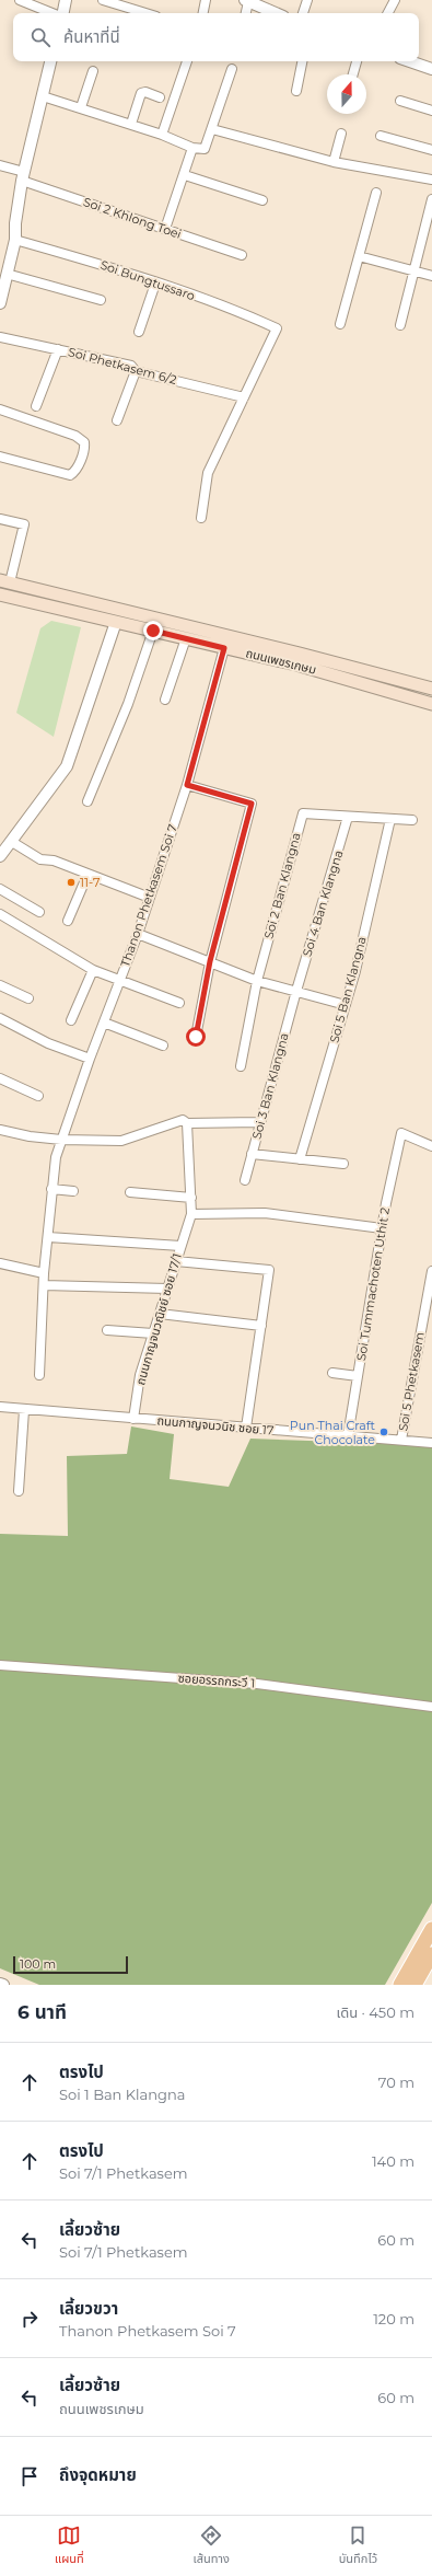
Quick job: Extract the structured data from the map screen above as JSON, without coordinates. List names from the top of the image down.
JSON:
{
  "streets": {
    "main road": ["ถนนเพชรเกษม"],
    "street": [
      "Soi 2 Khlong Toei",
      "Soi Bungtussaro",
      "Soi Phetkasem 6/2",
      "Soi 2 Ban Klangna",
      "Thanon Phetkasem Soi 7",
      "Soi 4 Ban Klangna",
      "Soi 5 Ban Klangna",
      "Soi 3 Ban Klangna",
      "Soi Tummachoten Uthit 2",
      "ถนนกาญจนวณิชย์ ซอย 17/1",
      "Soi 5 Phetkasem",
      "ถนนกาญจนวนิช ซอย 17",
      "ซอยอรรถกระวี 1"
    ]
  },
  "crossings": [
    ["Soi Bungtussaro", "Soi Phetkasem 6/2"],
    ["ถนนเพชรเกษม", "Thanon Phetkasem Soi 7"],
    ["Soi 2 Ban Klangna", "Soi 4 Ban Klangna"],
    ["Soi 2 Ban Klangna", "Soi 5 Ban Klangna"],
    ["Thanon Phetkasem Soi 7", "ถนนกาญจนวณิชย์ ซอย 17/1"],
    ["Soi 4 Ban Klangna", "Soi 3 Ban Klangna"],
    ["Soi Tummachoten Uthit 2", "ถนนกาญจนวนิช ซอย 17"],
    ["ถนนกาญจนวณิชย์ ซอย 17/1", "ถนนกาญจนวนิช ซอย 17"],
    ["Soi 5 Phetkasem", "ถนนกาญจนวนิช ซอย 17"]
  ],
  "places": ["11-7", "Pun Thai Craft Chocolate"],
  "scale_bar": "100 m",
  "north": "top",
  "page": {
    "search": "ค้นหาที่นี่",
    "scale": "100 m",
    "heading": ["6 นาที", "เดิน · 450 m"],
    "list": [
      ["ตรงไป", "Soi 1 Ban Klangna", "70 m"],
      ["ตรงไป", "Soi 7/1 Phetkasem", "140 m"],
      ["เลี้ยวซ้าย", "Soi 7/1 Phetkasem", "60 m"],
      ["เลี้ยวขวา", "Thanon Phetkasem Soi 7", "120 m"],
      ["เลี้ยวซ้าย", "ถนนเพชรเกษม", "60 m"],
      "ถึงจุดหมาย"
    ],
    "nav": ["แผนที่", "เส้นทาง", "บันทึกไว้"]
  }
}
